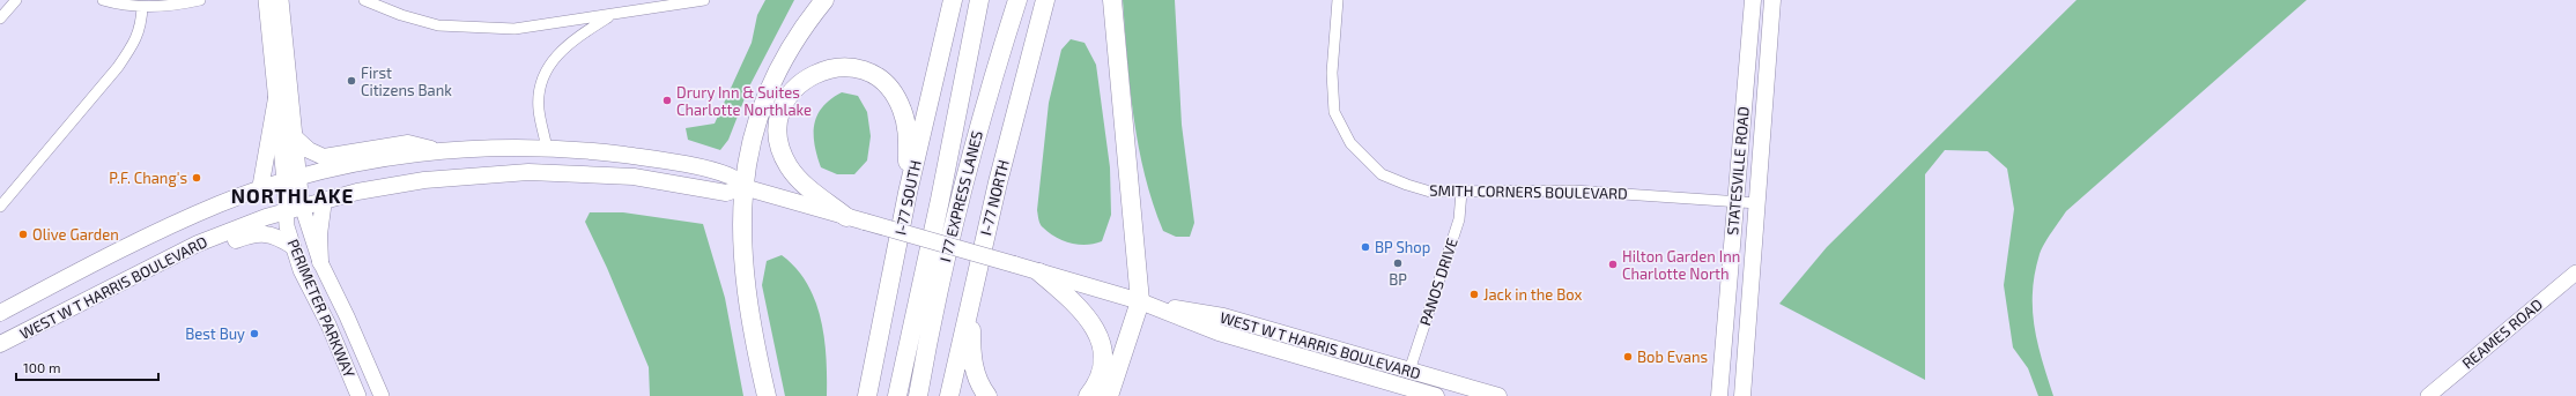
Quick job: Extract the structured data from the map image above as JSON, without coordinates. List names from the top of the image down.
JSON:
{
  "streets": {
    "highway": ["I 77 EXPRESS LANES", "I-77 SOUTH", "I-77 NORTH"],
    "main road": ["STATESVILLE ROAD", "WEST W T HARRIS BOULEVARD"],
    "street": [
      "SMITH CORNERS BOULEVARD",
      "PANOS DRIVE",
      "PERIMETER PARKWAY",
      "REAMES ROAD"
    ]
  },
  "crossings": [
    ["STATESVILLE ROAD", "SMITH CORNERS BOULEVARD"],
    ["SMITH CORNERS BOULEVARD", "PANOS DRIVE"],
    ["PANOS DRIVE", "WEST W T HARRIS BOULEVARD"],
    ["WEST W T HARRIS BOULEVARD", "PERIMETER PARKWAY"]
  ],
  "districts": ["NORTHLAKE"],
  "places": [
    "First Citizens Bank",
    "Drury Inn & Suites Charlotte Northlake",
    "P.F. Chang's",
    "Olive Garden",
    "BP Shop",
    "BP",
    "Hilton Garden Inn Charlotte North",
    "Jack in the Box",
    "Best Buy",
    "Bob Evans"
  ],
  "scale_bar": "100 m"
}
